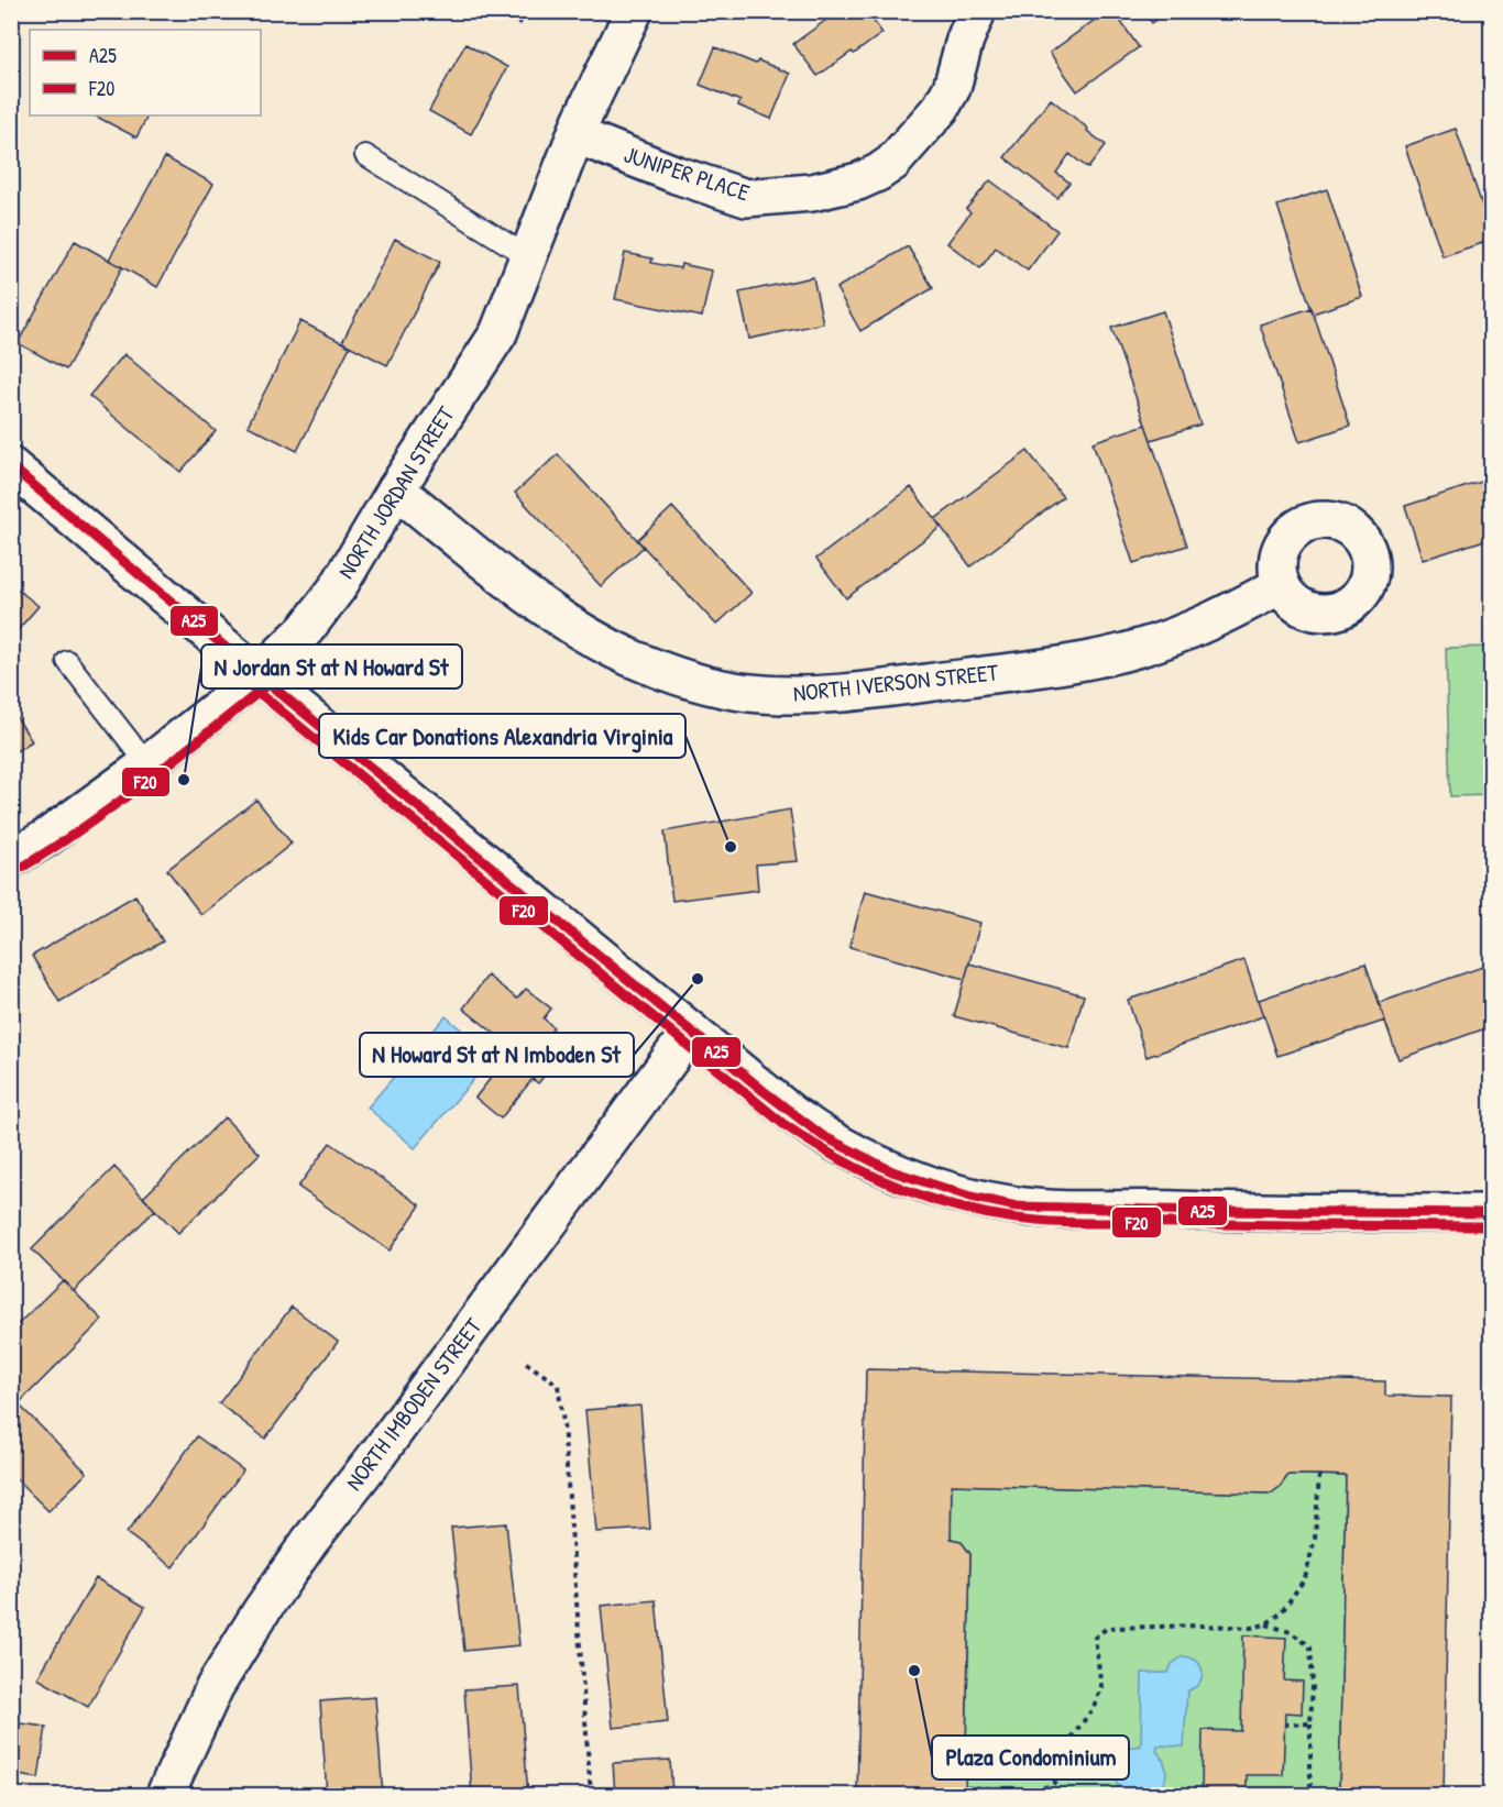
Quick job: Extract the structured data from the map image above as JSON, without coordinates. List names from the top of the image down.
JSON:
{
  "streets": {
    "street": [
      "JUNIPER PLACE",
      "NORTH JORDAN STREET",
      "NORTH IVERSON STREET",
      "NORTH IMBODEN STREET"
    ]
  },
  "crossings": [
    ["JUNIPER PLACE", "NORTH JORDAN STREET"],
    ["NORTH JORDAN STREET", "NORTH IVERSON STREET"]
  ],
  "places": [
    "N Jordan St at N Howard St",
    "Kids Car Donations Alexandria Virginia",
    "N Howard St at N Imboden St",
    "Plaza Condominium"
  ],
  "lines": ["transit line A25", "transit line F20"],
  "legend": ["A25", "F20"]
}
